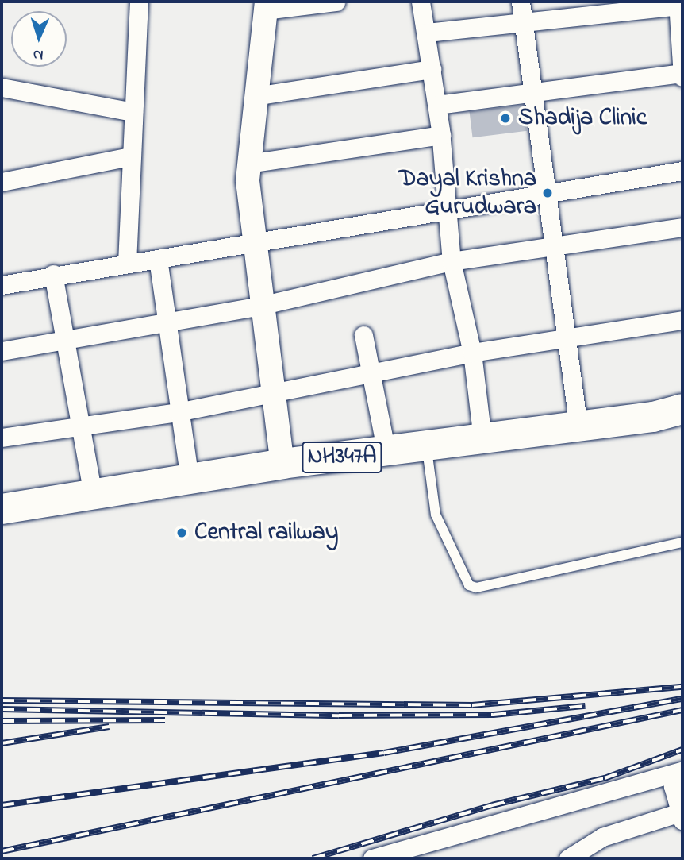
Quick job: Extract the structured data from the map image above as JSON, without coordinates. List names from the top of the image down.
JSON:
{
  "streets": {
    "highway": ["NH347A"]
  },
  "places": ["Shadija Clinic", "Dayal Krishna Gurudwara", "Central railway"],
  "north": "bottom"
}
